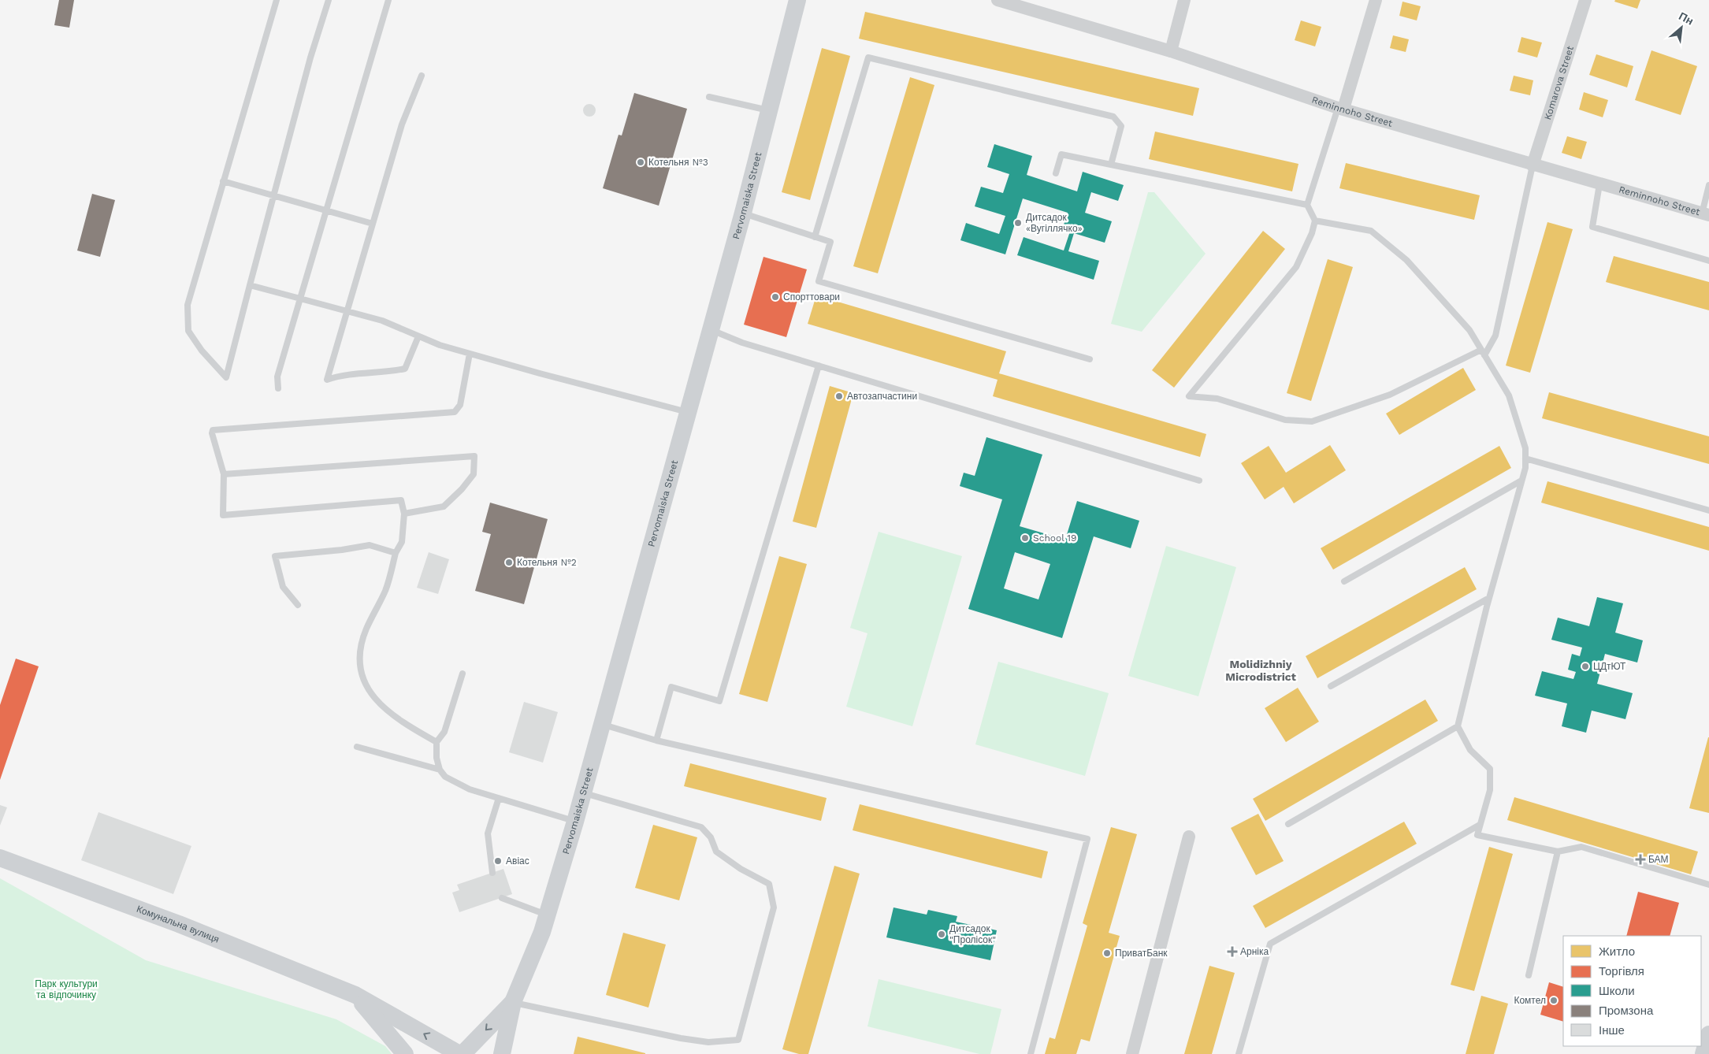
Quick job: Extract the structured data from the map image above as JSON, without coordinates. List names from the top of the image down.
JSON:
{
  "streets": {
    "main road": ["Pervomaiska Street", "Комунальна вулиця"],
    "street": ["Komarova Street", "Reminnoho Street"]
  },
  "crossings": [
    ["Komarova Street", "Reminnoho Street"],
    ["Pervomaiska Street", "Комунальна вулиця"]
  ],
  "districts": ["Molidizhniy Microdistrict"],
  "parks": ["Парк культури та відпочинку"],
  "places": {
    "other": [
      "Котельня №3",
      "Дитсадок «Вугіллячко»",
      "Спорттовари",
      "Автозапчастини",
      "School 19",
      "Котельня №2",
      "ЦДтЮТ",
      "Авіас",
      "Дитсадок \"Пролісок\"",
      "ПриватБанк",
      "Комтел"
    ],
    "health": ["БАМ", "Арніка"]
  },
  "legend": [
    "Житло",
    "Торгівля",
    "Школи",
    "Промзона",
    "Інше"
  ],
  "north": "top right"
}
